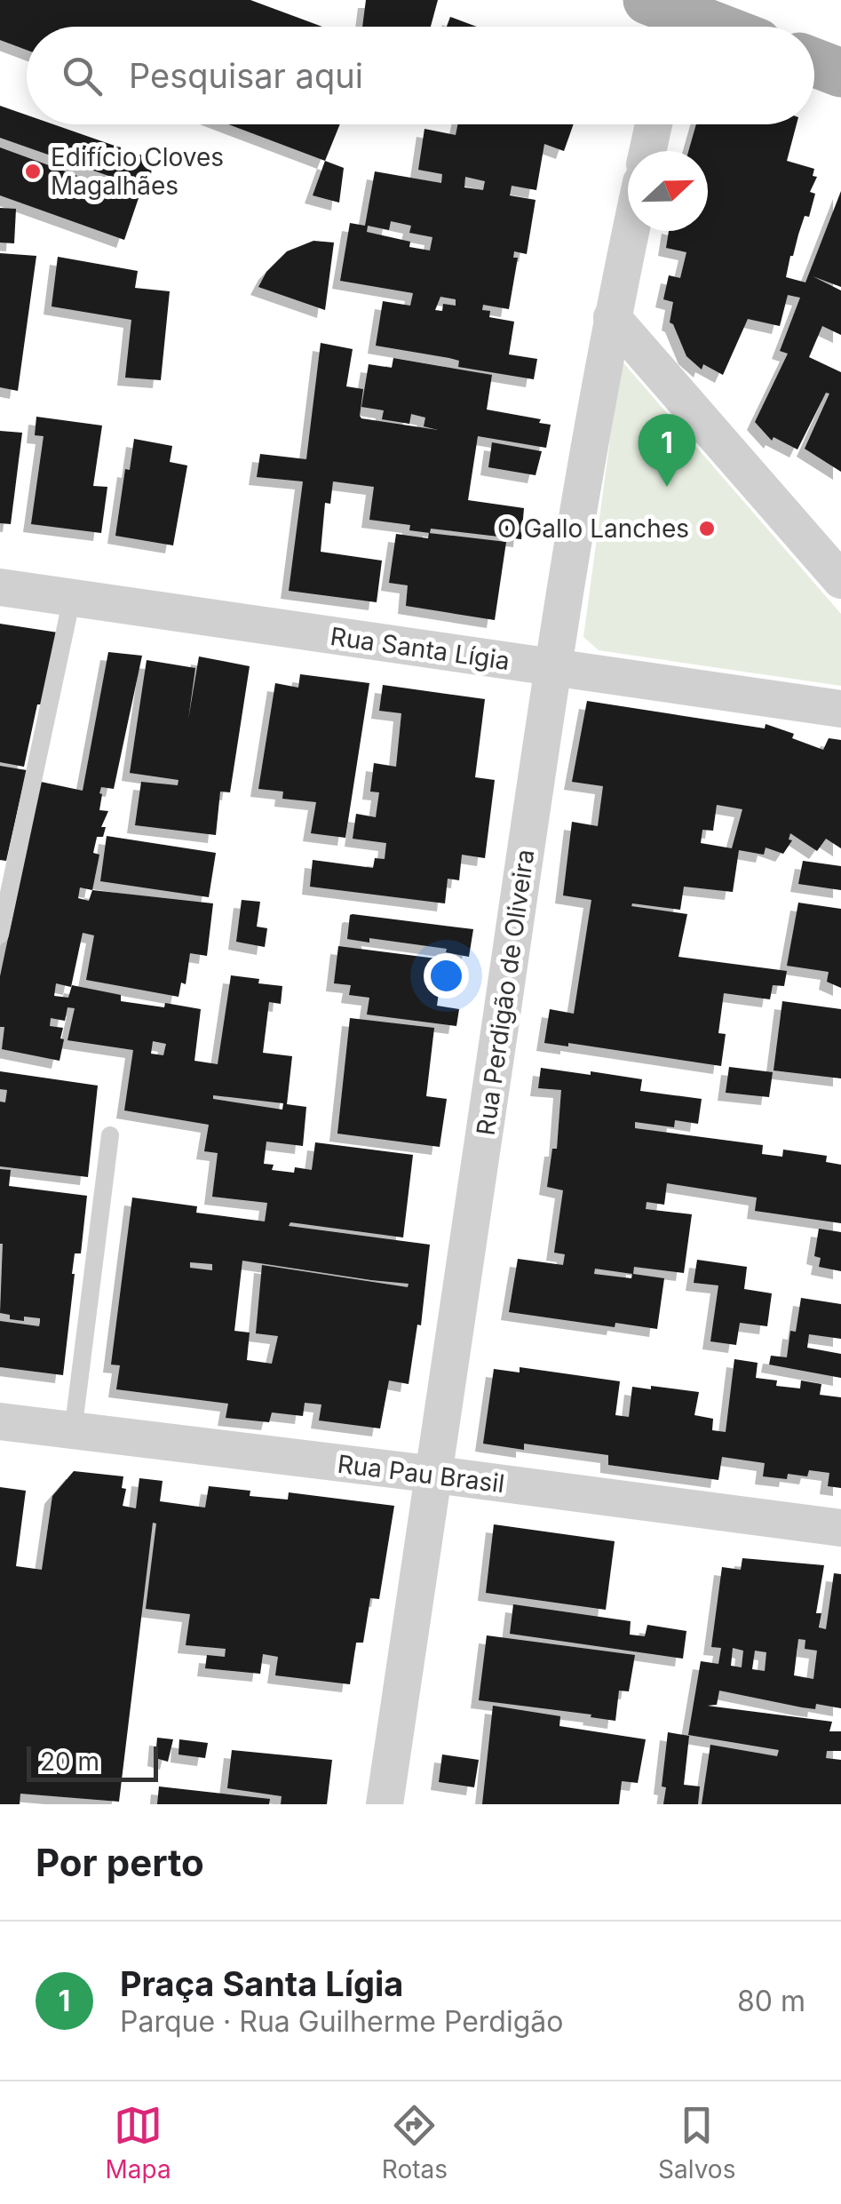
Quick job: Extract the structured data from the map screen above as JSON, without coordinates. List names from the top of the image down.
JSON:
{
  "streets": {
    "street": ["Rua Santa Lígia", "Rua Perdigão de Oliveira", "Rua Pau Brasil"]
  },
  "crossings": [
    ["Rua Santa Lígia", "Rua Perdigão de Oliveira"],
    ["Rua Perdigão de Oliveira", "Rua Pau Brasil"]
  ],
  "places": ["Edifício Cloves Magalhães", "O Gallo Lanches"],
  "scale_bar": "20 m",
  "north": "right",
  "page": {
    "search": "Pesquisar aqui",
    "pins": "1",
    "scale": "20 m",
    "heading": "Por perto",
    "list": [
      {
        "mark": "1",
        "name": "Praça Santa Lígia",
        "note": "Parque · Rua Guilherme Perdigão",
        "value": "80 m"
      }
    ],
    "nav": ["Mapa", "Rotas", "Salvos"]
  }
}
